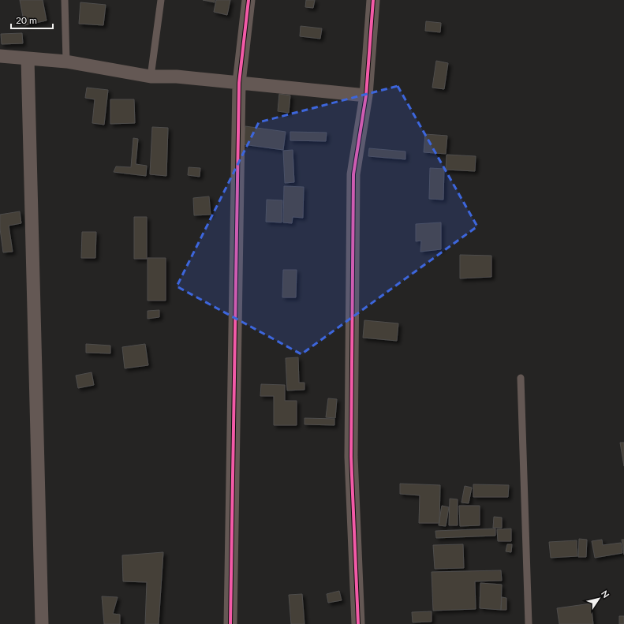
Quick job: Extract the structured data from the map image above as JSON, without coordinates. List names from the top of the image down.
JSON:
{
  "scale_bar": "20 m",
  "north": "top right"
}
